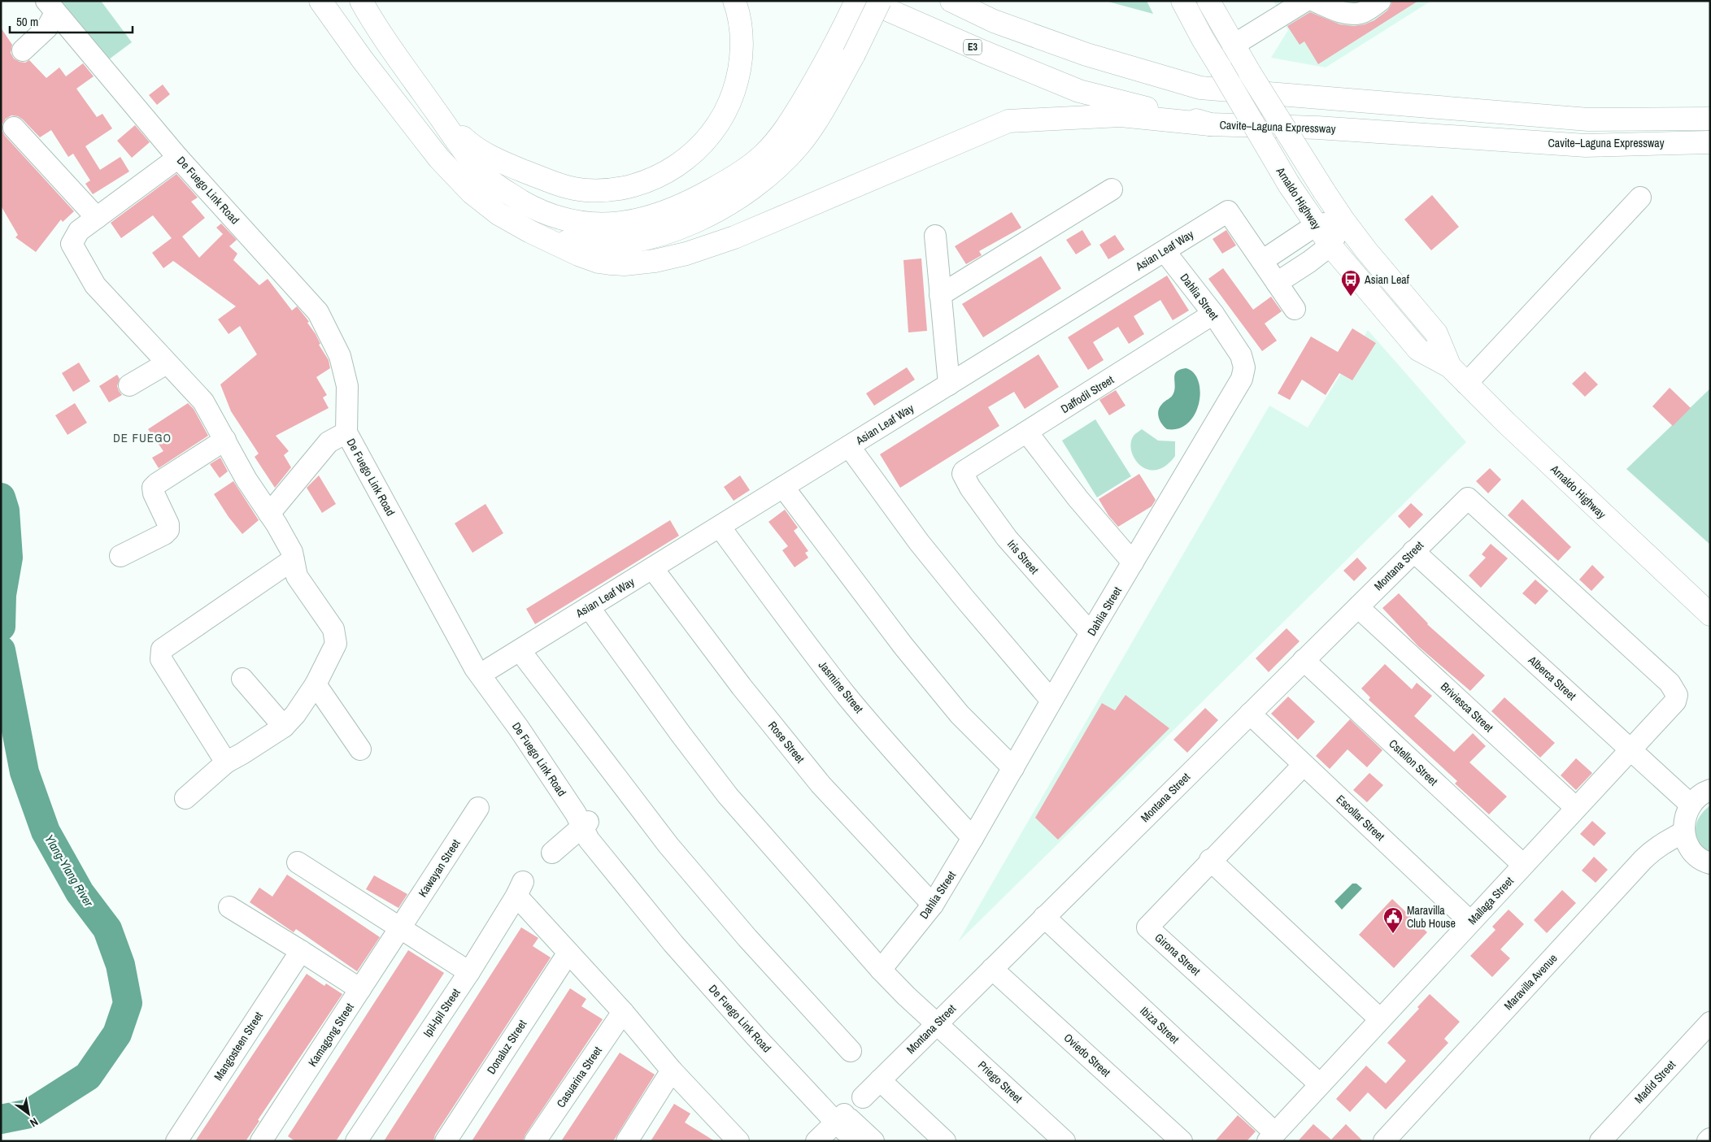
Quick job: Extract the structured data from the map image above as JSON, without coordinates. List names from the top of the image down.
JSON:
{
  "streets": {
    "main road": ["E3", "Cavite–Laguna Expressway", "Arnaldo Highway"],
    "street": [
      "De Fuego Link Road",
      "Asian Leaf Way",
      "Dahlia Street",
      "Daffodil Street",
      "Iris Street",
      "Montana Street",
      "Alberca Street",
      "Jasmine Street",
      "Briviesca Street",
      "Rose Street",
      "Cstellon Street",
      "Escollar Street",
      "Kawayan Street",
      "Mallaga Street",
      "Girona Street",
      "Maravilla Avenue",
      "Ipil-Ipil Street",
      "Ibiza Street",
      "Kamagong Street",
      "Mangosteen Street",
      "Donaluz Street",
      "Oviedo Street",
      "Casuarina Street",
      "Priego Street",
      "Madid Street"
    ]
  },
  "crossings": [
    ["Asian Leaf Way", "Dahlia Street"],
    ["Asian Leaf Way", "Jasmine Street"],
    ["Asian Leaf Way", "Rose Street"],
    ["Asian Leaf Way", "Priego Street"],
    ["Dahlia Street", "Daffodil Street"],
    ["Dahlia Street", "Iris Street"],
    ["Dahlia Street", "Jasmine Street"],
    ["Dahlia Street", "Rose Street"],
    ["Dahlia Street", "Priego Street"],
    ["Daffodil Street", "Iris Street"],
    ["Montana Street", "Alberca Street"],
    ["Montana Street", "Briviesca Street"],
    ["Montana Street", "Cstellon Street"],
    ["Montana Street", "Escollar Street"],
    ["Montana Street", "Mallaga Street"],
    ["Montana Street", "Ibiza Street"],
    ["Montana Street", "Oviedo Street"],
    ["Montana Street", "Priego Street"],
    ["Alberca Street", "Mallaga Street"],
    ["Briviesca Street", "Mallaga Street"],
    ["Cstellon Street", "Mallaga Street"],
    ["Escollar Street", "Mallaga Street"],
    ["Escollar Street", "Girona Street"],
    ["Kawayan Street", "Kamagong Street"],
    ["Mallaga Street", "Girona Street"],
    ["Mallaga Street", "Ibiza Street"],
    ["Ipil-Ipil Street", "Donaluz Street"]
  ],
  "districts": ["DE FUEGO"],
  "water": ["Ylang-Ylang River"],
  "places": {
    "bus stop": ["Asian Leaf"],
    "public building": ["Maravilla Club House"]
  },
  "scale_bar": "50 m",
  "north": "bottom right"
}
